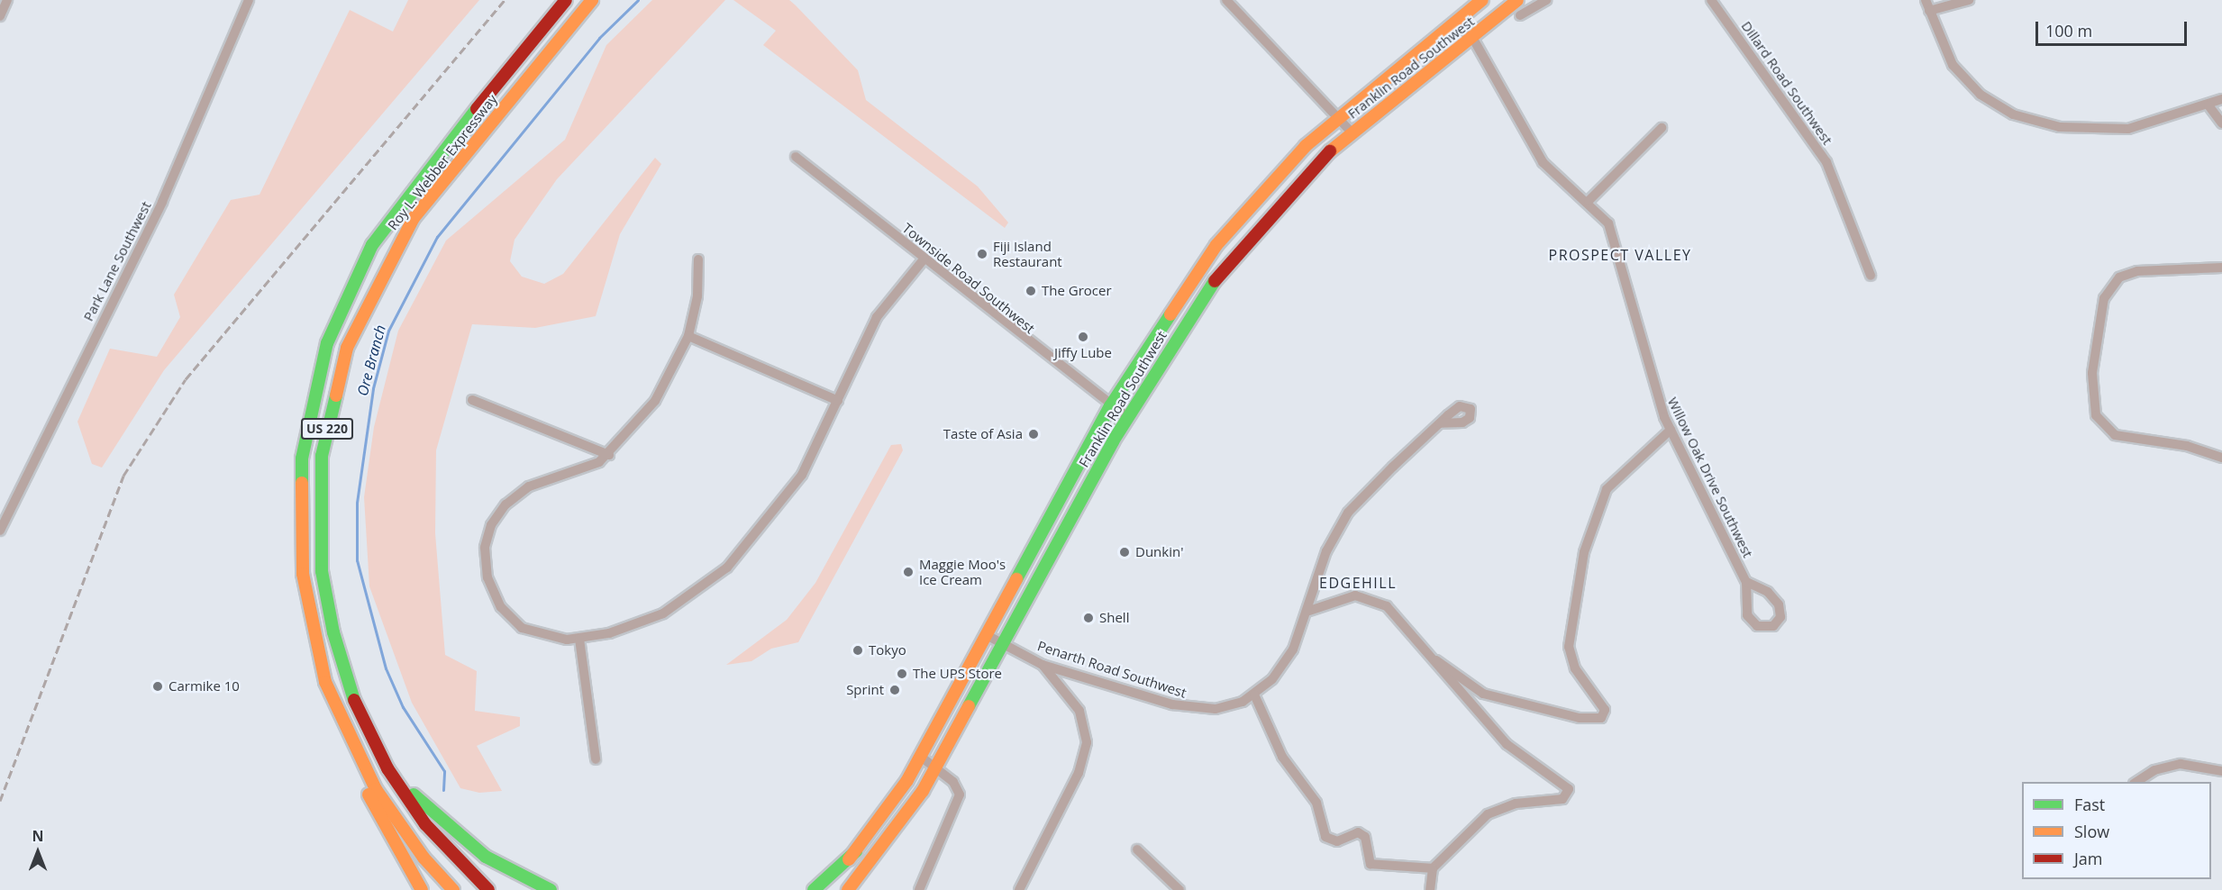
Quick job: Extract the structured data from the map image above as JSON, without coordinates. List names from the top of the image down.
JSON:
{
  "streets": {
    "main road": ["Franklin Road Southwest", "Roy L. Webber Expressway", "US 220"],
    "street": [
      "Dillard Road Southwest",
      "Park Lane Southwest",
      "Townside Road Southwest",
      "Willow Oak Drive Southwest",
      "Penarth Road Southwest"
    ]
  },
  "crossings": [
    ["Franklin Road Southwest", "Townside Road Southwest"],
    ["Franklin Road Southwest", "Willow Oak Drive Southwest"],
    ["Franklin Road Southwest", "Penarth Road Southwest"]
  ],
  "districts": ["PROSPECT VALLEY", "EDGEHILL"],
  "water": ["Ore Branch"],
  "places": [
    "Fiji Island Restaurant",
    "The Grocer",
    "Jiffy Lube",
    "Taste of Asia",
    "Dunkin'",
    "Maggie Moo's Ice Cream",
    "Shell",
    "Tokyo",
    "The UPS Store",
    "Carmike 10",
    "Sprint"
  ],
  "legend": ["Fast", "Slow", "Jam"],
  "scale_bar": "100 m",
  "north": "top"
}
